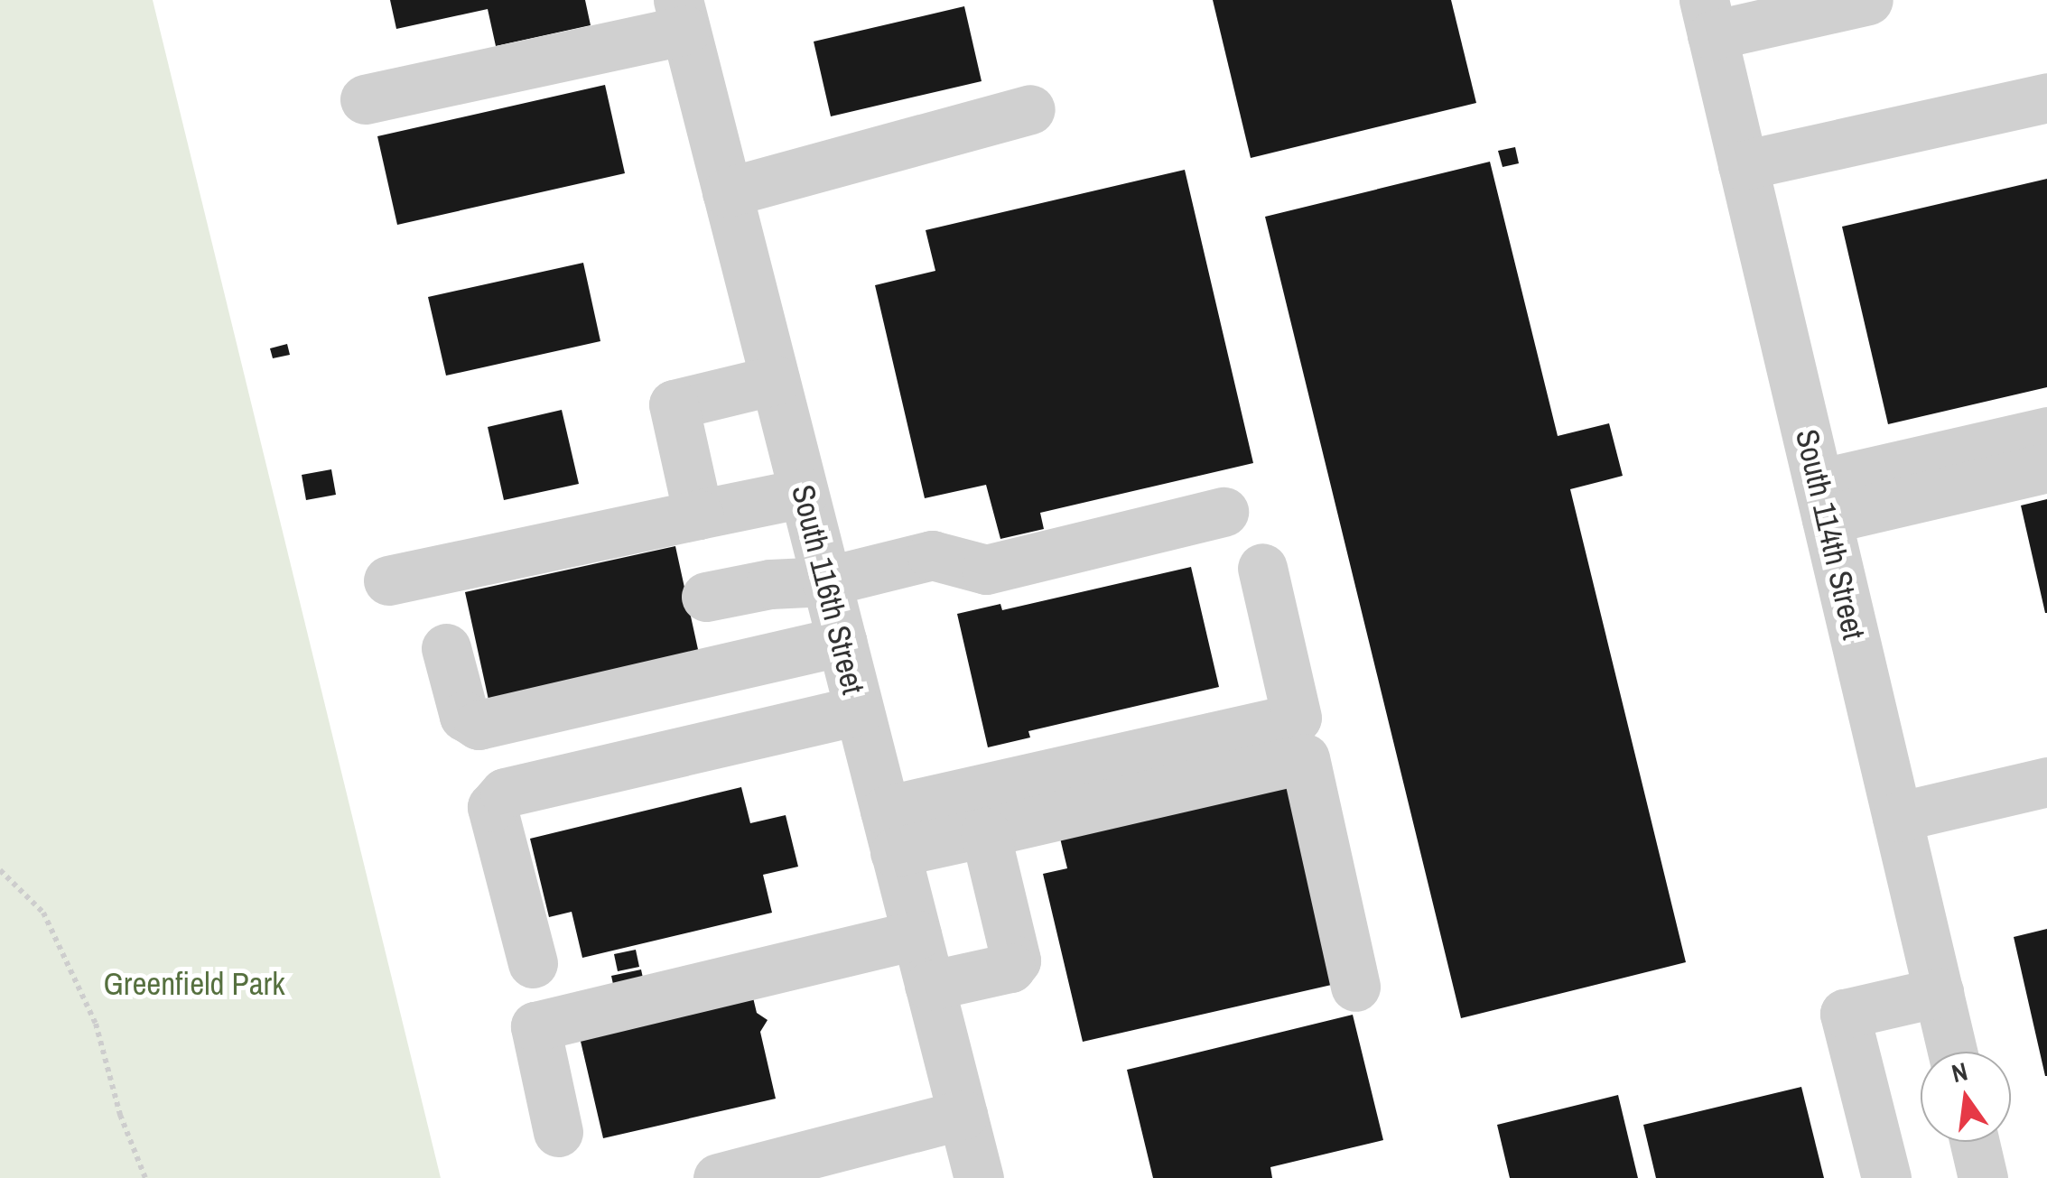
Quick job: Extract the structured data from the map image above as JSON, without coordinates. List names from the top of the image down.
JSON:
{
  "streets": {
    "street": ["South 114th Street", "South 116th Street"]
  },
  "parks": ["Greenfield Park"],
  "north": "top"
}
